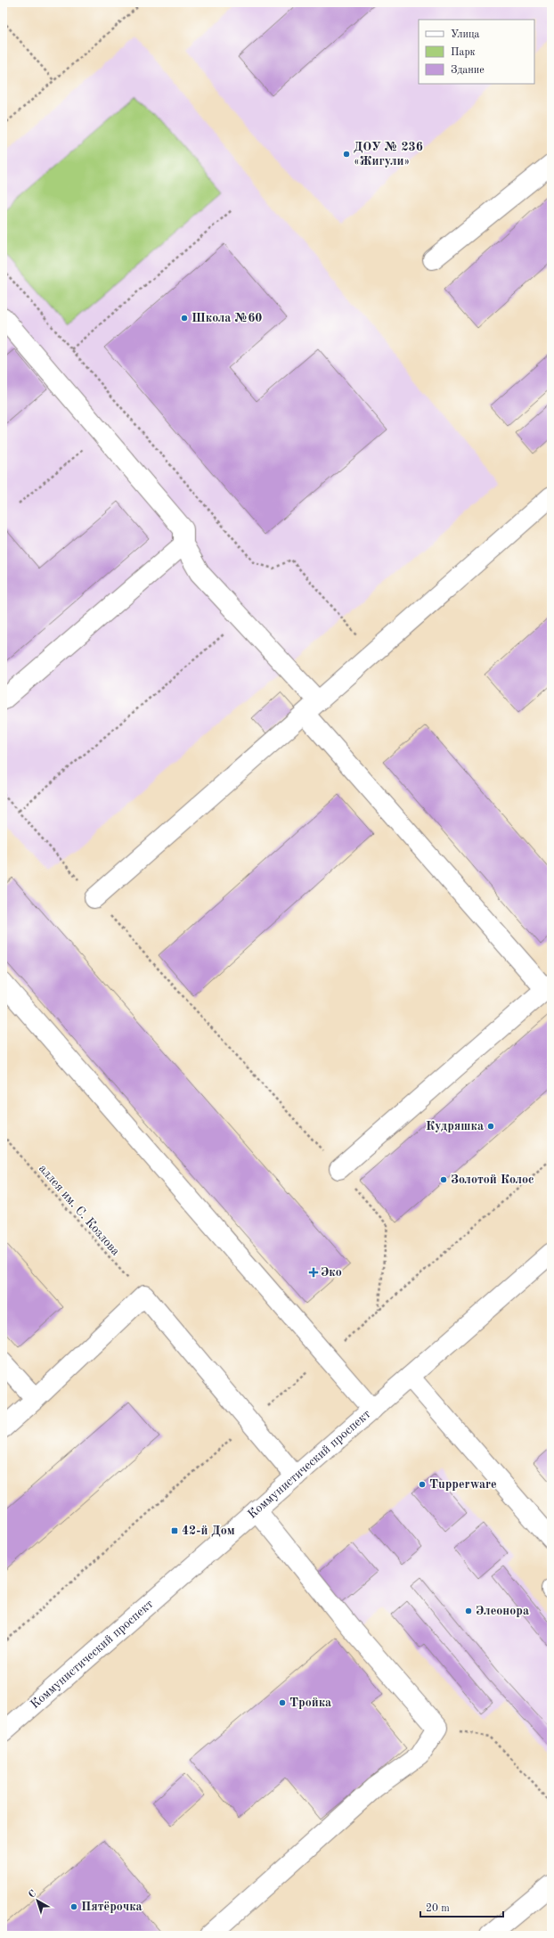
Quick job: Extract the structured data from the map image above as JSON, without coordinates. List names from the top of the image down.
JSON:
{
  "streets": {
    "main road": ["Коммунистический проспект"],
    "path": ["аллея им. С. Козлова"]
  },
  "places": {
    "other": [
      "ДОУ № 236 «Жигули»",
      "Школа №60",
      "Кудряшка",
      "Золотой Колос",
      "Tupperware",
      "Элеонора",
      "Тройка",
      "Пятёрочка"
    ],
    "health": ["Эко"],
    "transit": ["42-й Дом"]
  },
  "legend": ["Улица", "Парк", "Здание"],
  "scale_bar": "20 m",
  "north": "top left"
}
